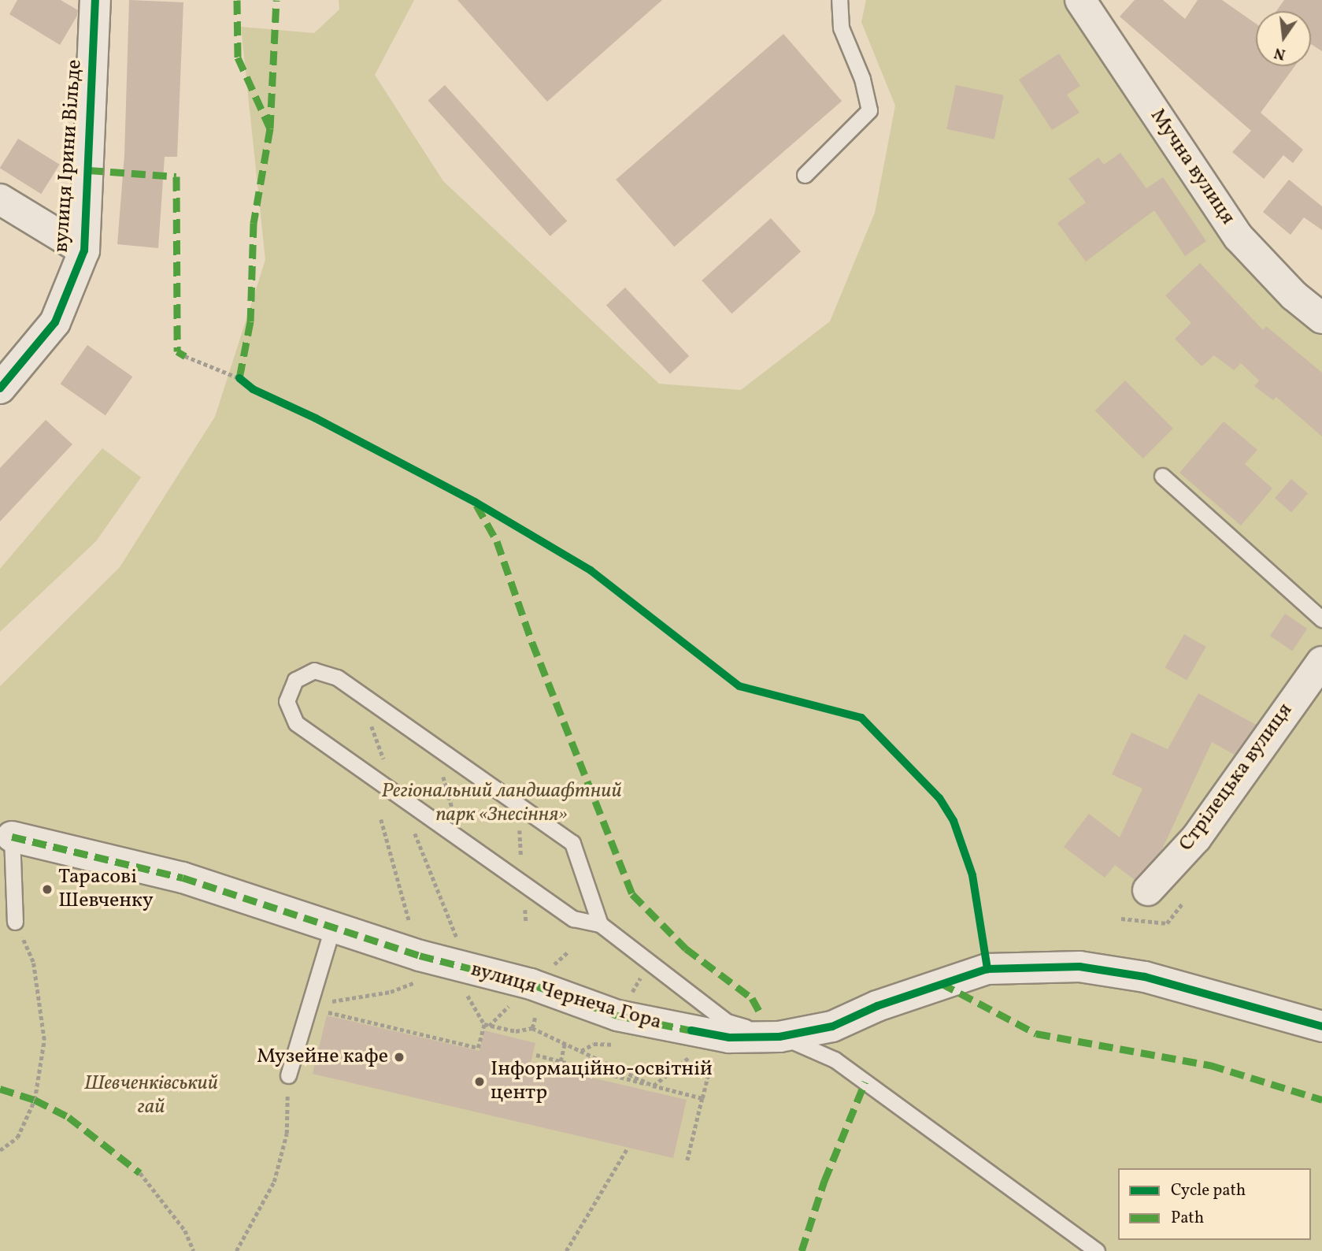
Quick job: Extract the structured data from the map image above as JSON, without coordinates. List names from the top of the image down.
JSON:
{
  "streets": {
    "street": [
      "вулиця Ірини Вільде",
      "Мучна вулиця",
      "Стрілецька вулиця",
      "вулиця Чернеча Гора"
    ]
  },
  "parks": ["Регіональний ландшафтний парк «Знесіння»", "Шевченківський гай"],
  "places": ["Тарасові Шевченку", "Музейне кафе", "Інформаційно-освітній центр"],
  "legend": ["Cycle path", "Path"],
  "north": "bottom"
}
